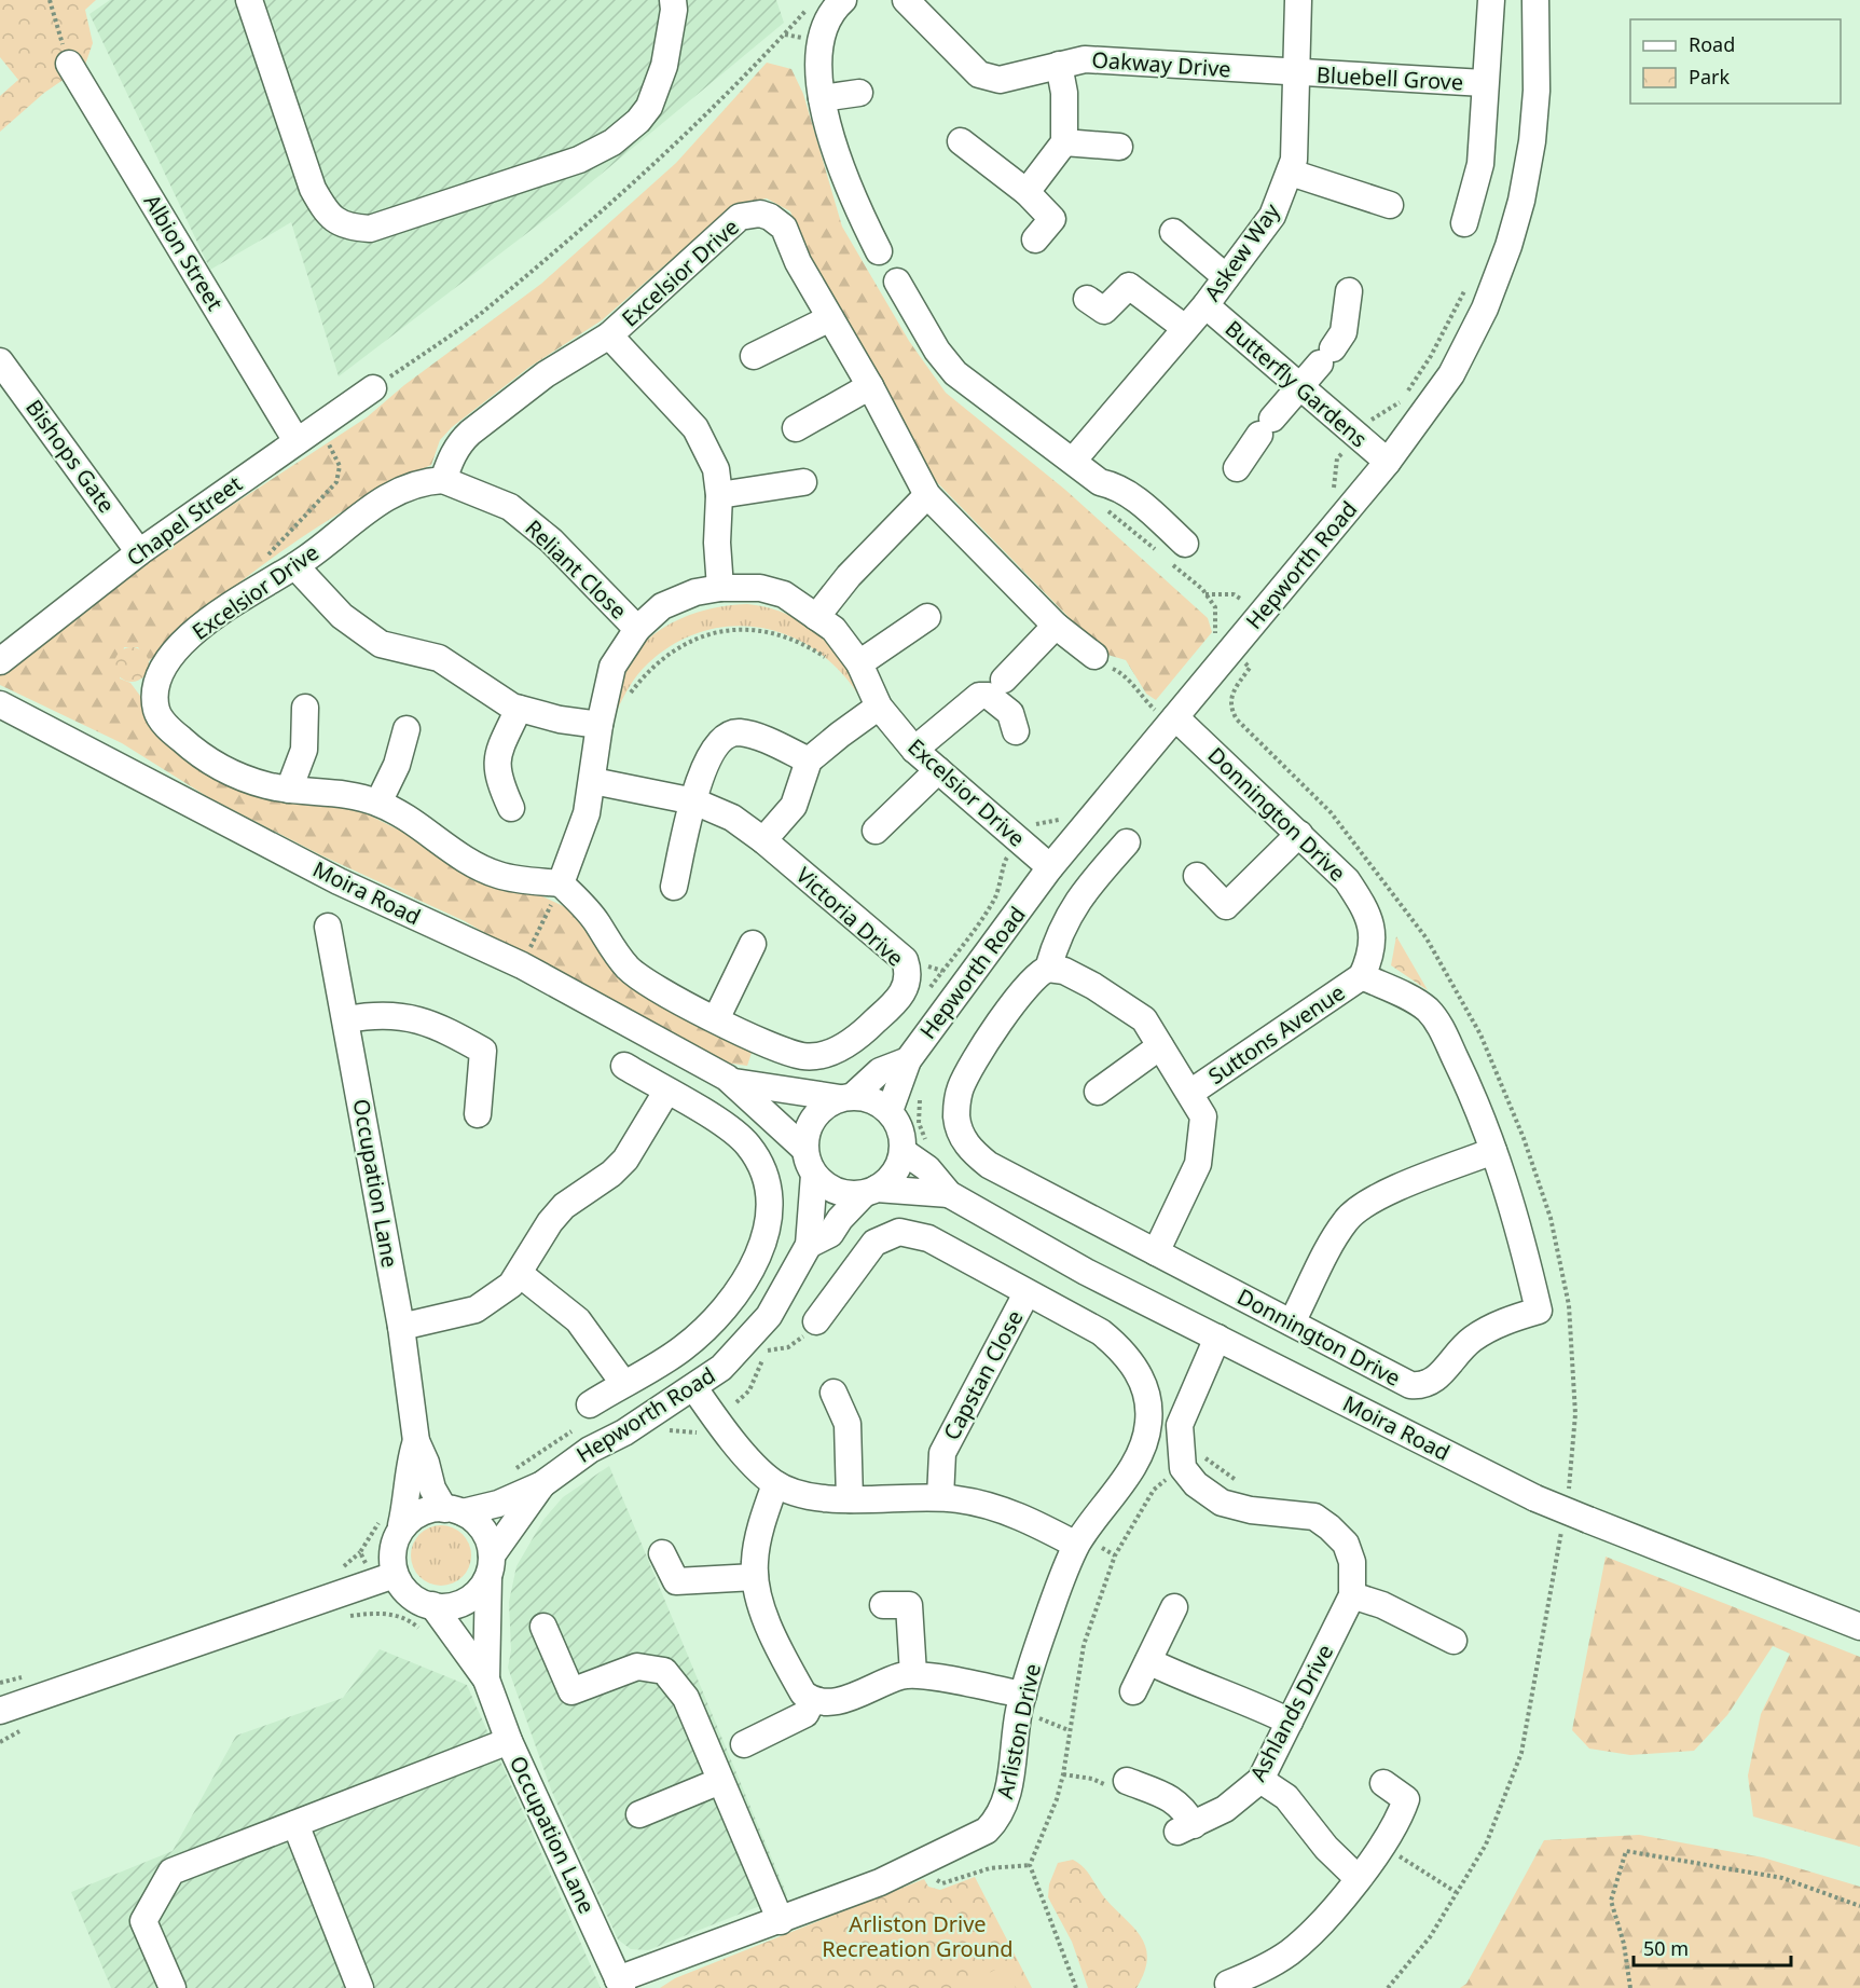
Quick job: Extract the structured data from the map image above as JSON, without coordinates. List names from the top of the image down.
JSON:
{
  "streets": {
    "street": [
      "Oakway Drive",
      "Bluebell Grove",
      "Albion Street",
      "Askew Way",
      "Excelsior Drive",
      "Butterfly Gardens",
      "Bishops Gate",
      "Chapel Street",
      "Hepworth Road",
      "Reliant Close",
      "Donnington Drive",
      "Moira Road",
      "Victoria Drive",
      "Suttons Avenue",
      "Occupation Lane",
      "Capstan Close",
      "Ashlands Drive",
      "Arliston Drive"
    ]
  },
  "crossings": [
    ["Oakway Drive", "Bluebell Grove"],
    ["Oakway Drive", "Askew Way"],
    ["Bluebell Grove", "Askew Way"],
    ["Albion Street", "Chapel Street"],
    ["Askew Way", "Butterfly Gardens"],
    ["Excelsior Drive", "Hepworth Road"],
    ["Excelsior Drive", "Reliant Close"],
    ["Excelsior Drive", "Victoria Drive"],
    ["Butterfly Gardens", "Hepworth Road"],
    ["Bishops Gate", "Chapel Street"],
    ["Hepworth Road", "Donnington Drive"],
    ["Hepworth Road", "Moira Road"],
    ["Hepworth Road", "Occupation Lane"],
    ["Donnington Drive", "Suttons Avenue"],
    ["Moira Road", "Ashlands Drive"],
    ["Occupation Lane", "Arliston Drive"],
    ["Capstan Close", "Arliston Drive"]
  ],
  "parks": ["Arliston Drive Recreation Ground"],
  "legend": ["Road", "Park"],
  "scale_bar": "50 m"
}
